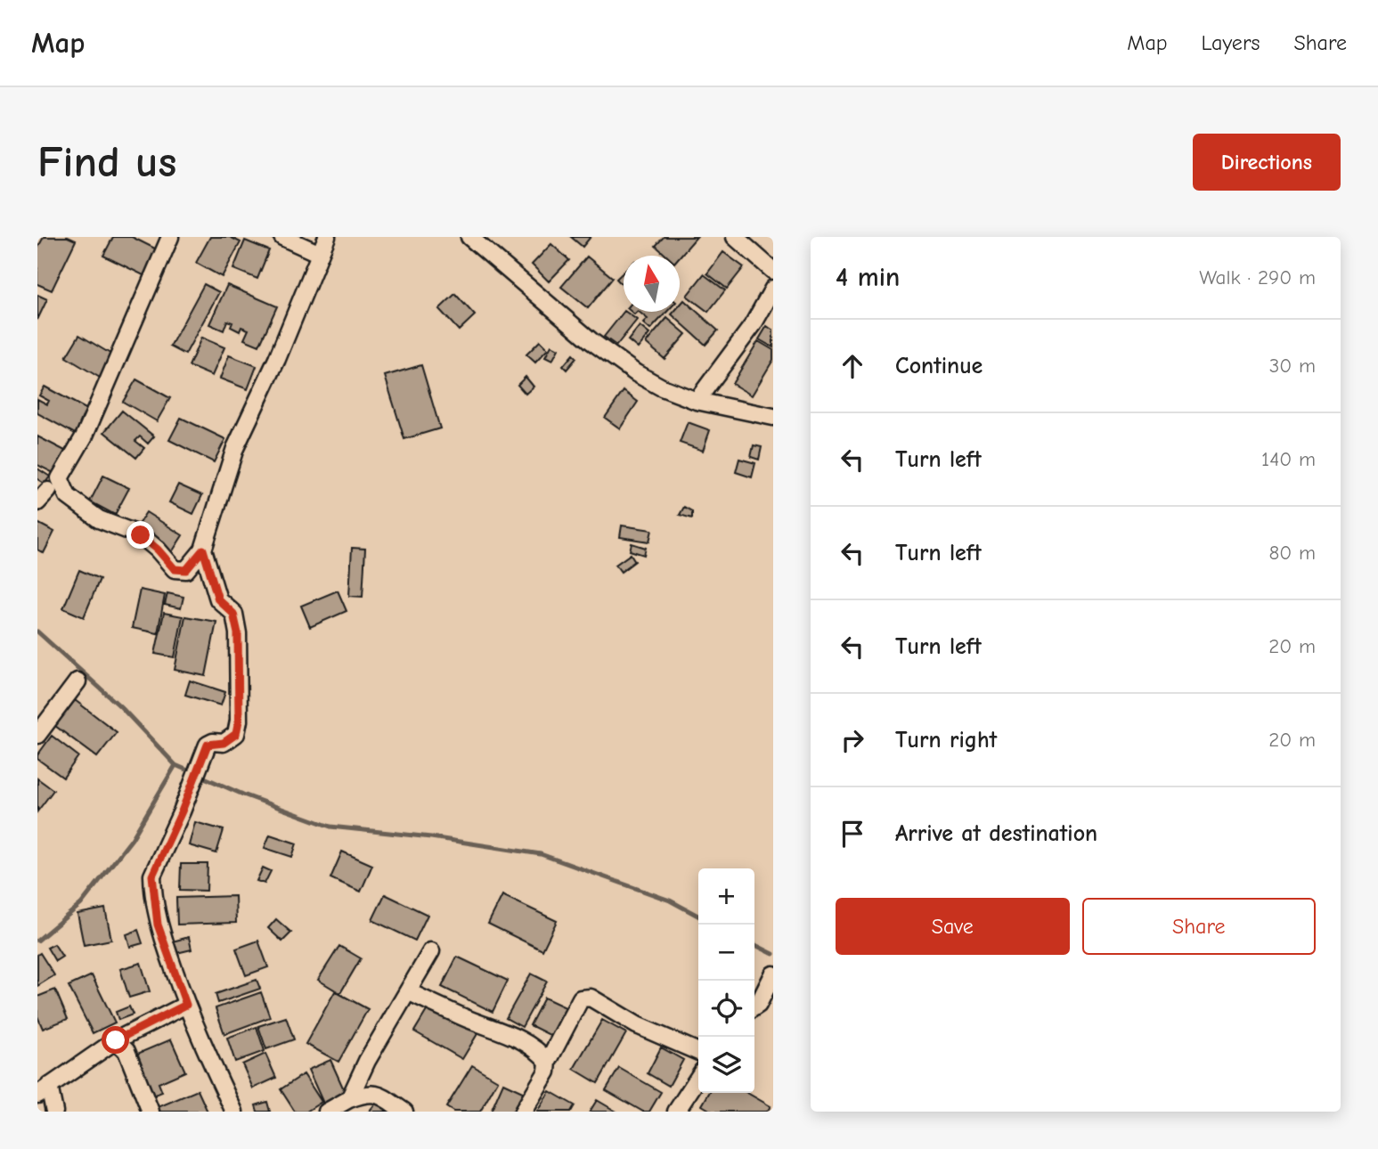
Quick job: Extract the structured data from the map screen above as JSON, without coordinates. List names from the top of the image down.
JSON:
{
  "north": "top",
  "page": {
    "header": "Map",
    "nav": ["Map", "Layers", "Share"],
    "buttons": [
      "Directions",
      ["Save", "Share"]
    ],
    "title": "Find us",
    "heading": ["4 min", "Walk · 290 m"],
    "list": [
      ["Continue", "30 m"],
      ["Turn left", "140 m"],
      ["Turn left", "80 m"],
      ["Turn left", "20 m"],
      ["Turn right", "20 m"],
      "Arrive at destination"
    ],
    "map_buttons": ["+", "−"]
  }
}
